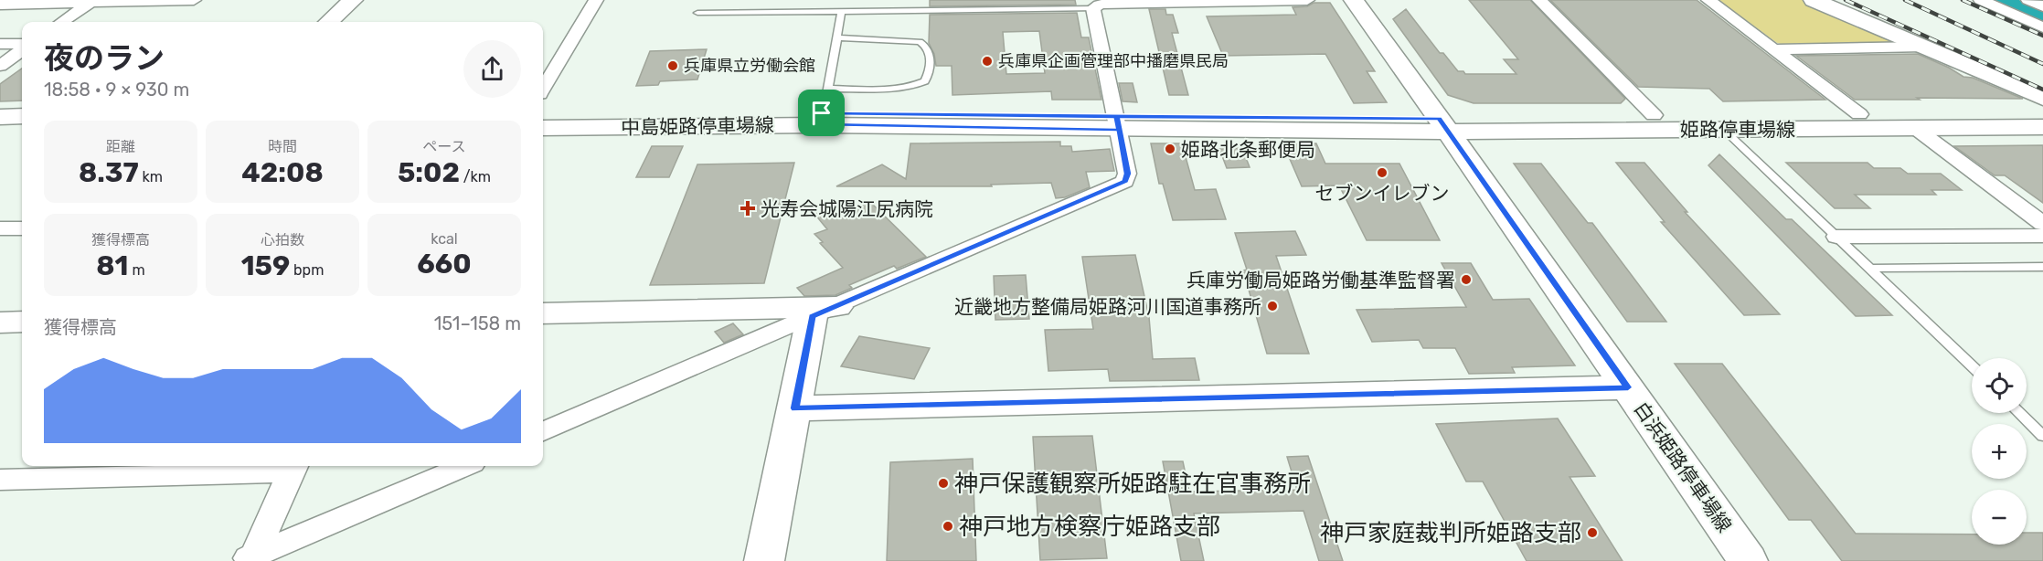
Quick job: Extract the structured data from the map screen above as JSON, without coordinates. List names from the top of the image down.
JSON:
{
  "streets": {
    "main road": ["中島姫路停車場線", "姫路停車場線", "白浜姫路停車場線"]
  },
  "crossings": [
    ["中島姫路停車場線", "姫路停車場線"],
    ["中島姫路停車場線", "白浜姫路停車場線"],
    ["姫路停車場線", "白浜姫路停車場線"]
  ],
  "places": {
    "other": [
      "兵庫県企画管理部中播磨県民局",
      "兵庫県立労働会館",
      "姫路北条郵便局",
      "セブンイレブン",
      "兵庫労働局姫路労働基準監督署",
      "近畿地方整備局姫路河川国道事務所",
      "神戸保護観察所姫路駐在官事務所",
      "神戸地方検察庁姫路支部",
      "神戸家庭裁判所姫路支部"
    ],
    "health": ["光寿会城陽江尻病院"]
  },
  "page": {
    "heading": ["夜のラン", "18:58 · 9 × 930 m"],
    "stats": [
      ["距離", "8.37 km"],
      ["時間", "42:08"],
      ["ペース", "5:02 /km"],
      ["獲得標高", "81 m"],
      ["心拍数", "159 bpm"],
      ["kcal", "660"]
    ],
    "chart": ["獲得標高", "151–158 m"],
    "map_buttons": ["+", "−"]
  }
}
